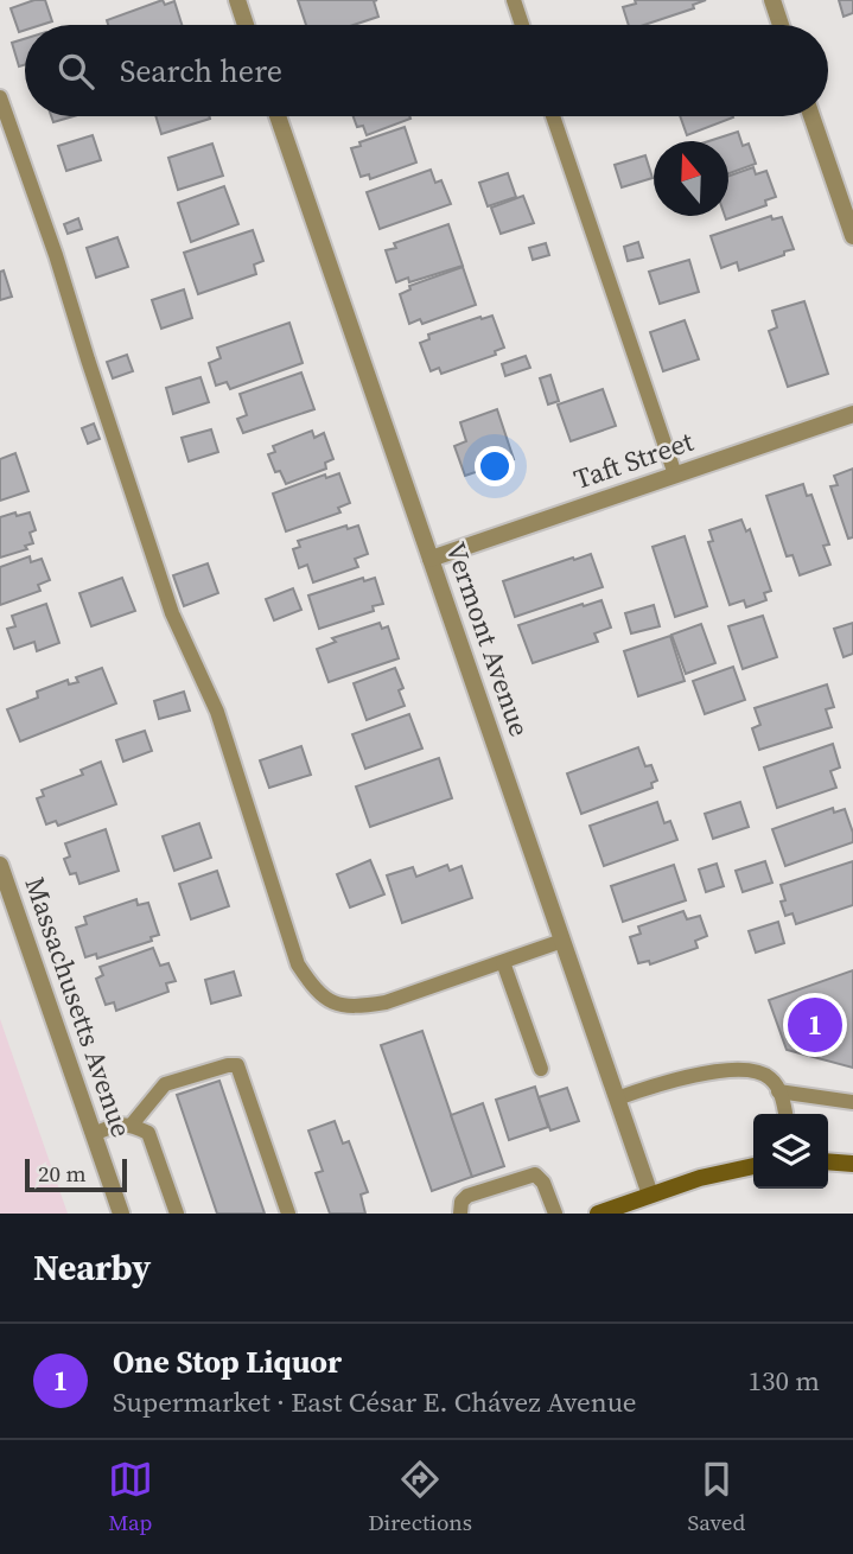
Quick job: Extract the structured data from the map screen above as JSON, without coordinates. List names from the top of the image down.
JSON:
{
  "streets": {
    "street": ["Taft Street", "Vermont Avenue", "Massachusetts Avenue"]
  },
  "crossings": [
    ["Taft Street", "Vermont Avenue"]
  ],
  "scale_bar": "20 m",
  "north": "top",
  "page": {
    "search": "Search here",
    "pins": "1",
    "scale": "20 m",
    "heading": "Nearby",
    "list": [
      {
        "mark": "1",
        "name": "One Stop Liquor",
        "note": "Supermarket · East César E. Chávez Avenue",
        "value": "130 m"
      }
    ],
    "nav": ["Map", "Directions", "Saved"]
  }
}
